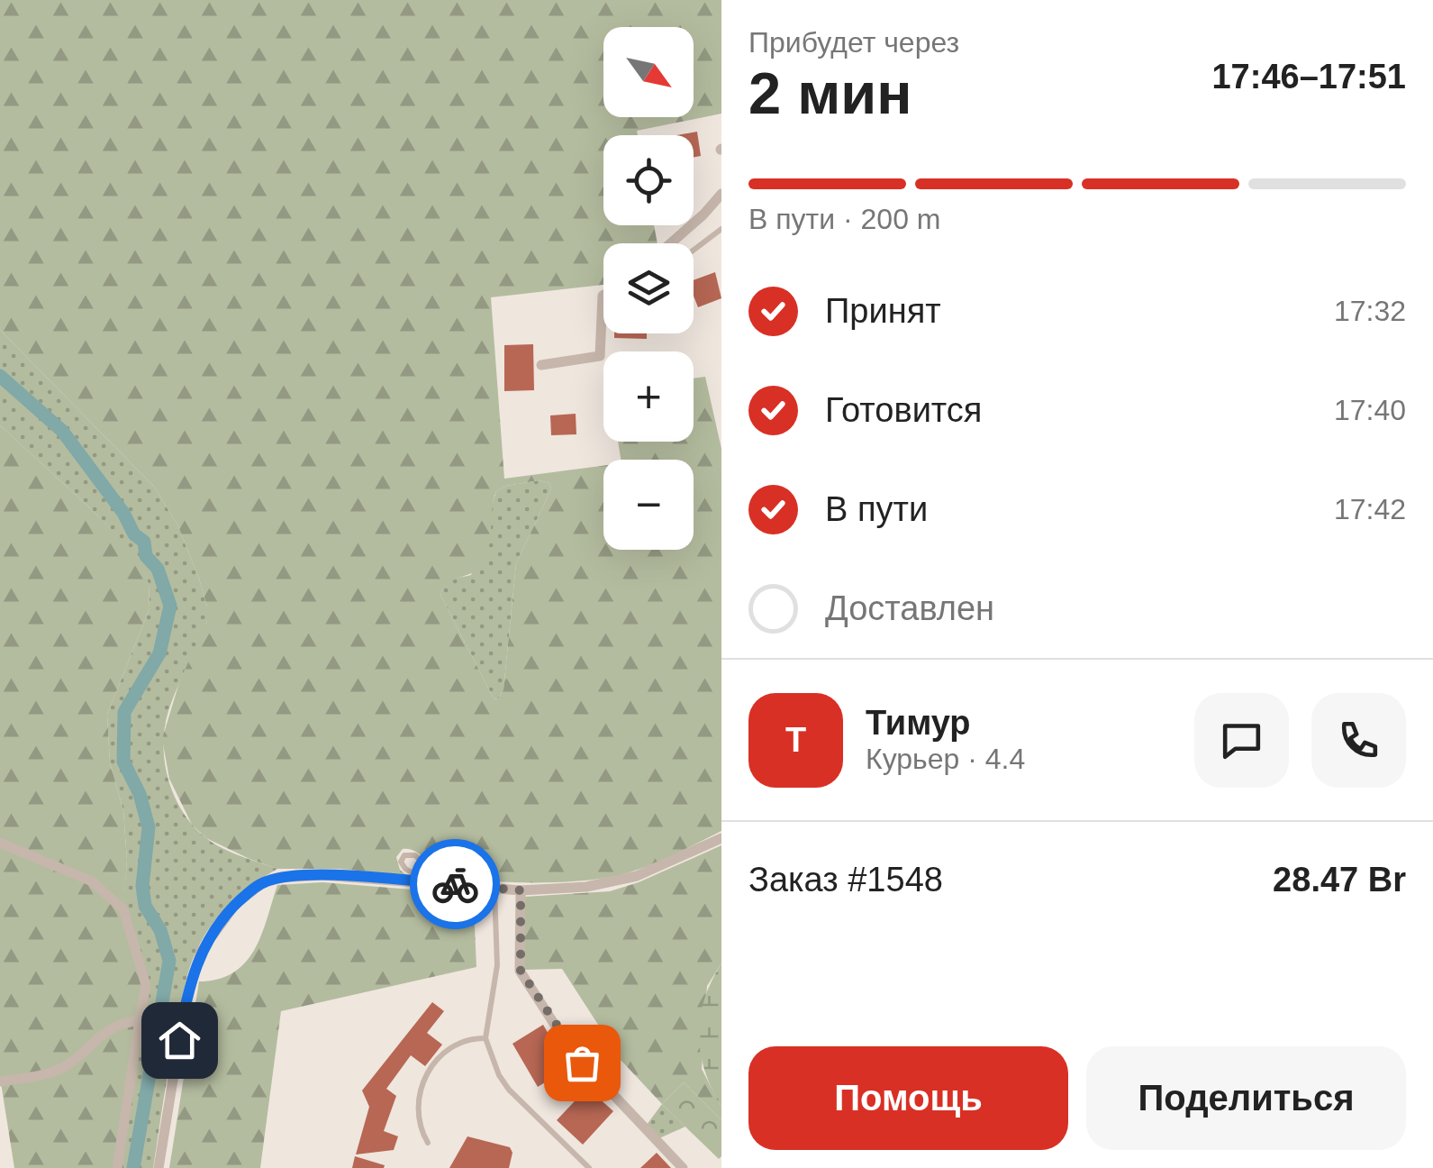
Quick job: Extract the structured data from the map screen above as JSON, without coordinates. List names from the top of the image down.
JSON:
{
  "north": "bottom right",
  "page": {
    "heading": ["2 мин", "Прибудет через", "17:46–17:51"],
    "panel": [
      "Тимур",
      "Курьер · 4.4",
      "Заказ #1548",
      "28.47 Br"
    ],
    "map_buttons": ["+", "−"],
    "bar": "В пути · 200 m",
    "list": [
      ["Принят", "17:32"],
      ["Готовится", "17:40"],
      ["В пути", "17:42"],
      "Доставлен"
    ],
    "round": "Т",
    "buttons": ["Помощь", "Поделиться"]
  }
}
